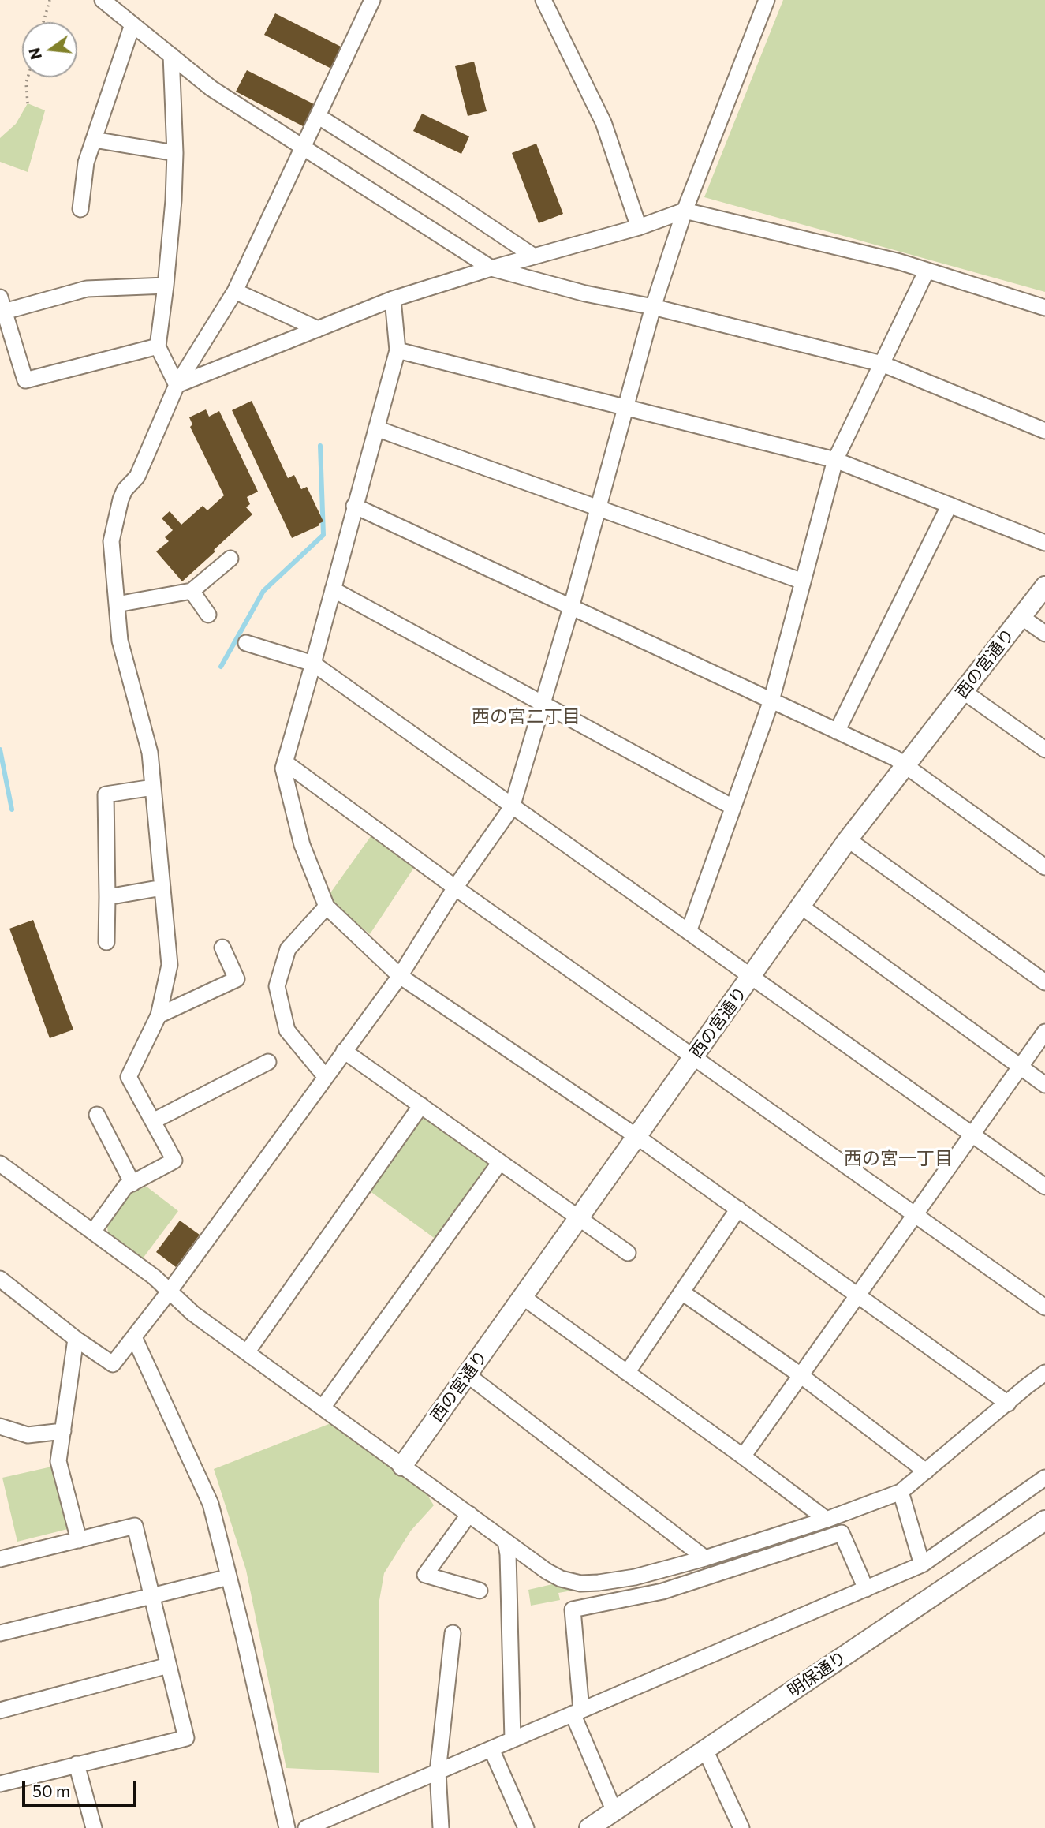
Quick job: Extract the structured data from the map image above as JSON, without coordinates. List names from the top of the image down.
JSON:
{
  "streets": {
    "street": ["西の宮通り", "明保通り"]
  },
  "districts": ["西の宮二丁目", "西の宮一丁目"],
  "scale_bar": "50 m",
  "north": "left"
}
